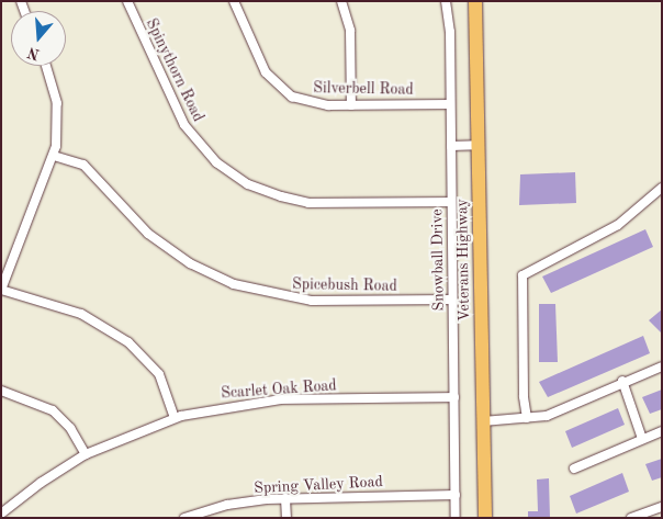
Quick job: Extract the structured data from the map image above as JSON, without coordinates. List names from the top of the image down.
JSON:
{
  "streets": {
    "main road": ["Veterans Highway"],
    "street": [
      "Spinythorn Road",
      "Silverbell Road",
      "Snowball Drive",
      "Spicebush Road",
      "Scarlet Oak Road",
      "Spring Valley Road"
    ]
  },
  "crossings": [
    ["Spinythorn Road", "Snowball Drive"],
    ["Silverbell Road", "Snowball Drive"],
    ["Snowball Drive", "Spicebush Road"],
    ["Snowball Drive", "Scarlet Oak Road"],
    ["Snowball Drive", "Spring Valley Road"]
  ],
  "north": "bottom"
}
